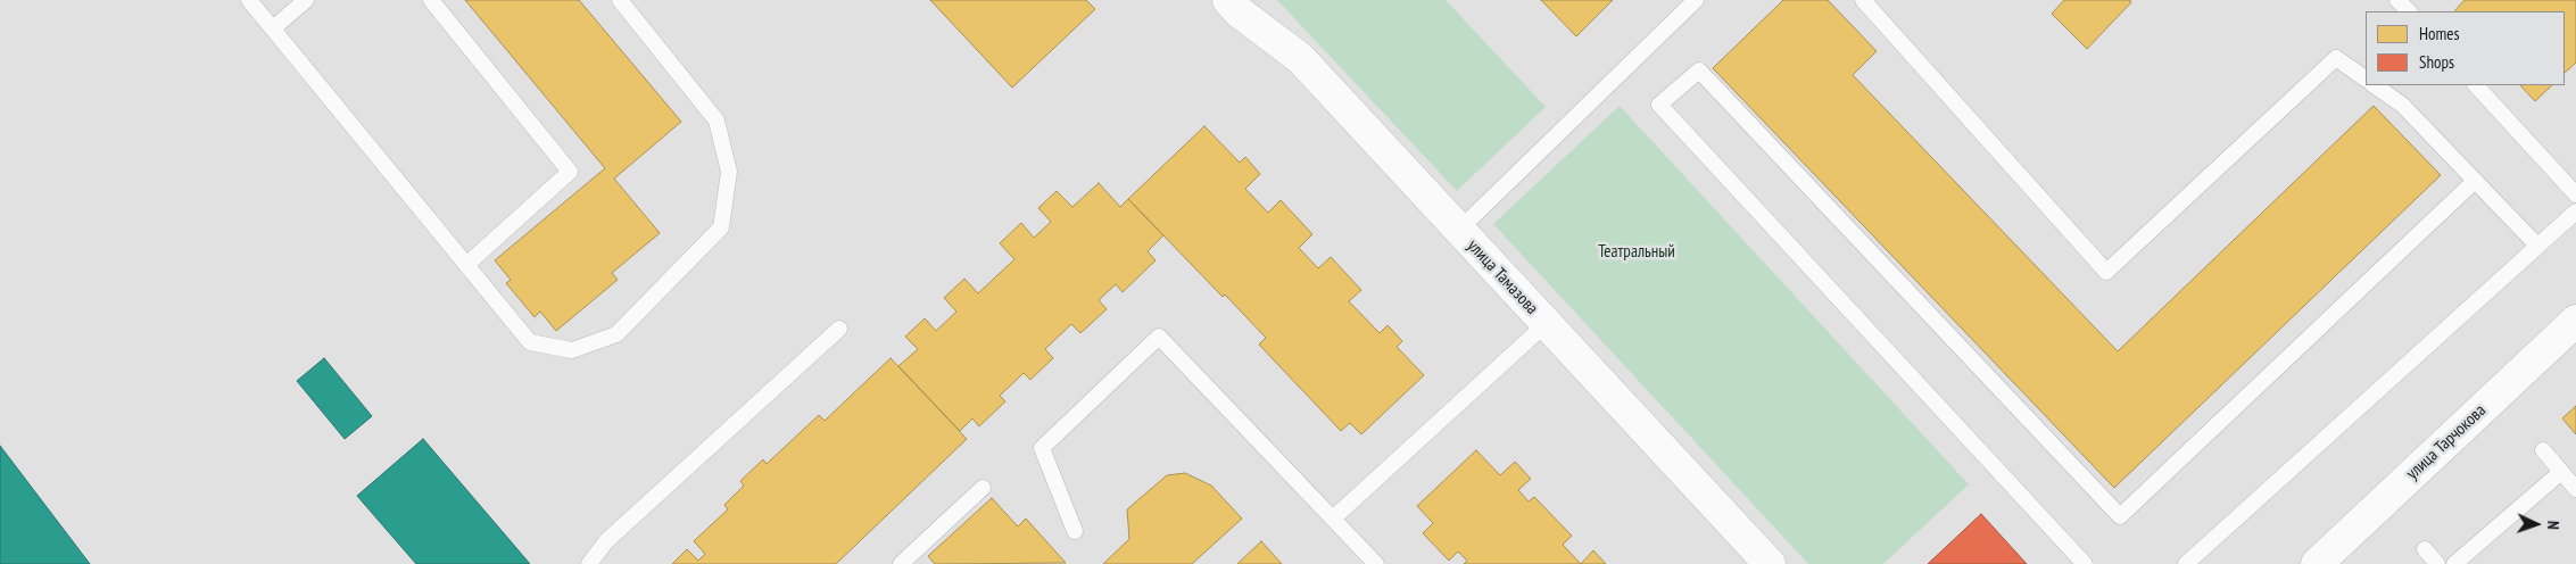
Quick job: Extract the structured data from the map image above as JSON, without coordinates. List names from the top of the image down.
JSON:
{
  "streets": {
    "street": ["улица Тамазова", "улица Тарчокова"]
  },
  "parks": ["Театральный"],
  "legend": ["Homes", "Shops"],
  "north": "right"
}
